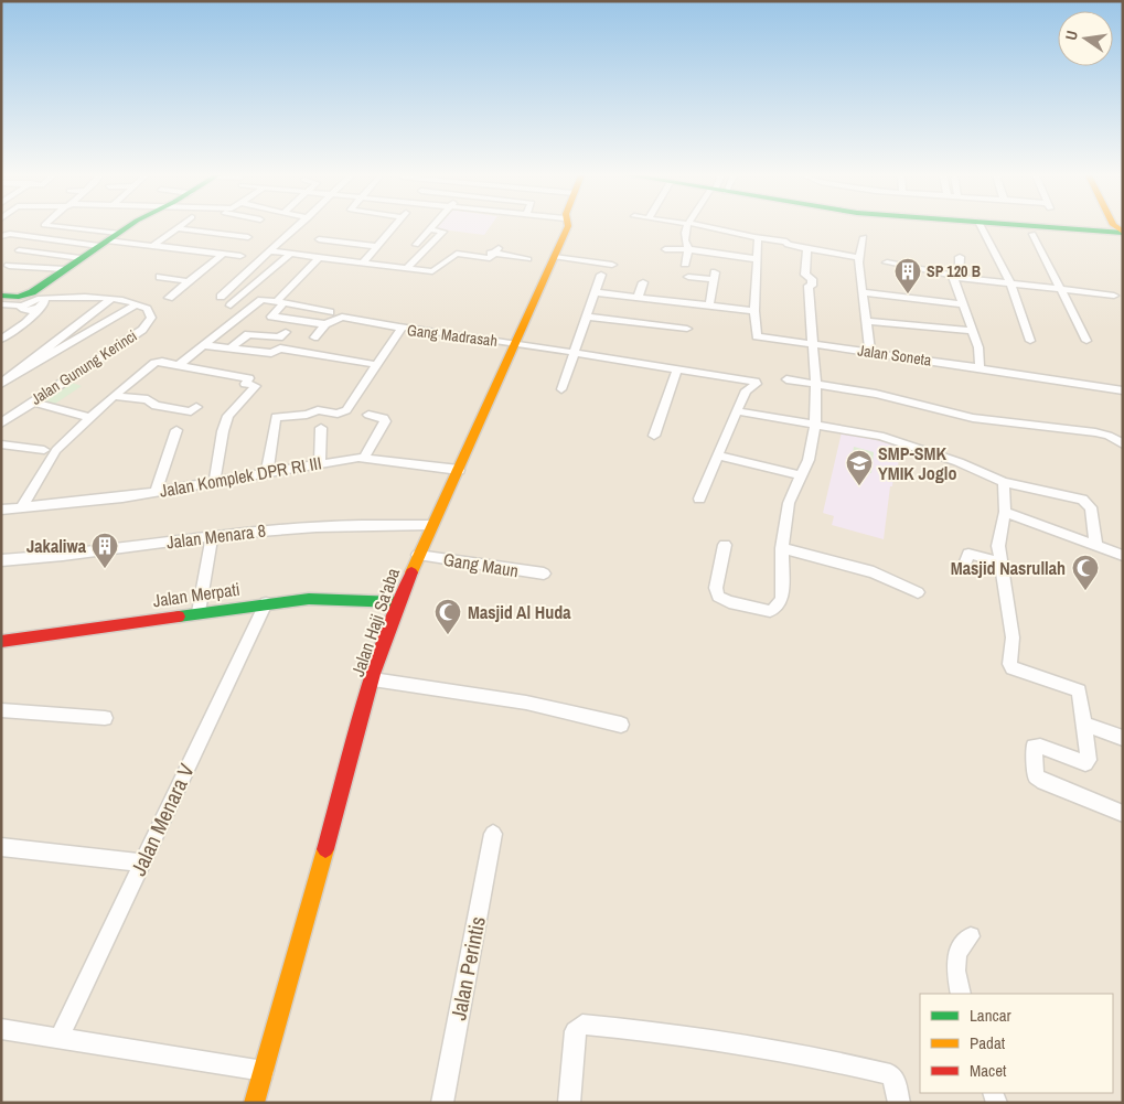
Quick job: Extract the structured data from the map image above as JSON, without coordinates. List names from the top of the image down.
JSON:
{
  "streets": {
    "street": [
      "Gang Madrasah",
      "Jalan Soneta",
      "Jalan Gunung Kerinci",
      "Jalan Komplek DPR RI III",
      "Jalan Menara 8",
      "Gang Maun",
      "Jalan Merpati",
      "Jalan Haji Sa'aba",
      "Jalan Menara V",
      "Jalan Perintis"
    ]
  },
  "crossings": [
    ["Gang Madrasah", "Jalan Komplek DPR RI III"],
    ["Gang Madrasah", "Jalan Haji Sa'aba"],
    ["Jalan Komplek DPR RI III", "Jalan Haji Sa'aba"],
    ["Jalan Menara 8", "Jalan Haji Sa'aba"],
    ["Gang Maun", "Jalan Haji Sa'aba"],
    ["Jalan Merpati", "Jalan Haji Sa'aba"],
    ["Jalan Merpati", "Jalan Menara V"]
  ],
  "places": {
    "building": ["SP 120 B", "Jakaliwa"],
    "school or university": ["SMP-SMK YMIK Joglo"],
    "mosque": ["Masjid Nasrullah", "Masjid Al Huda"]
  },
  "legend": ["Lancar", "Padat", "Macet"],
  "north": "left"
}
